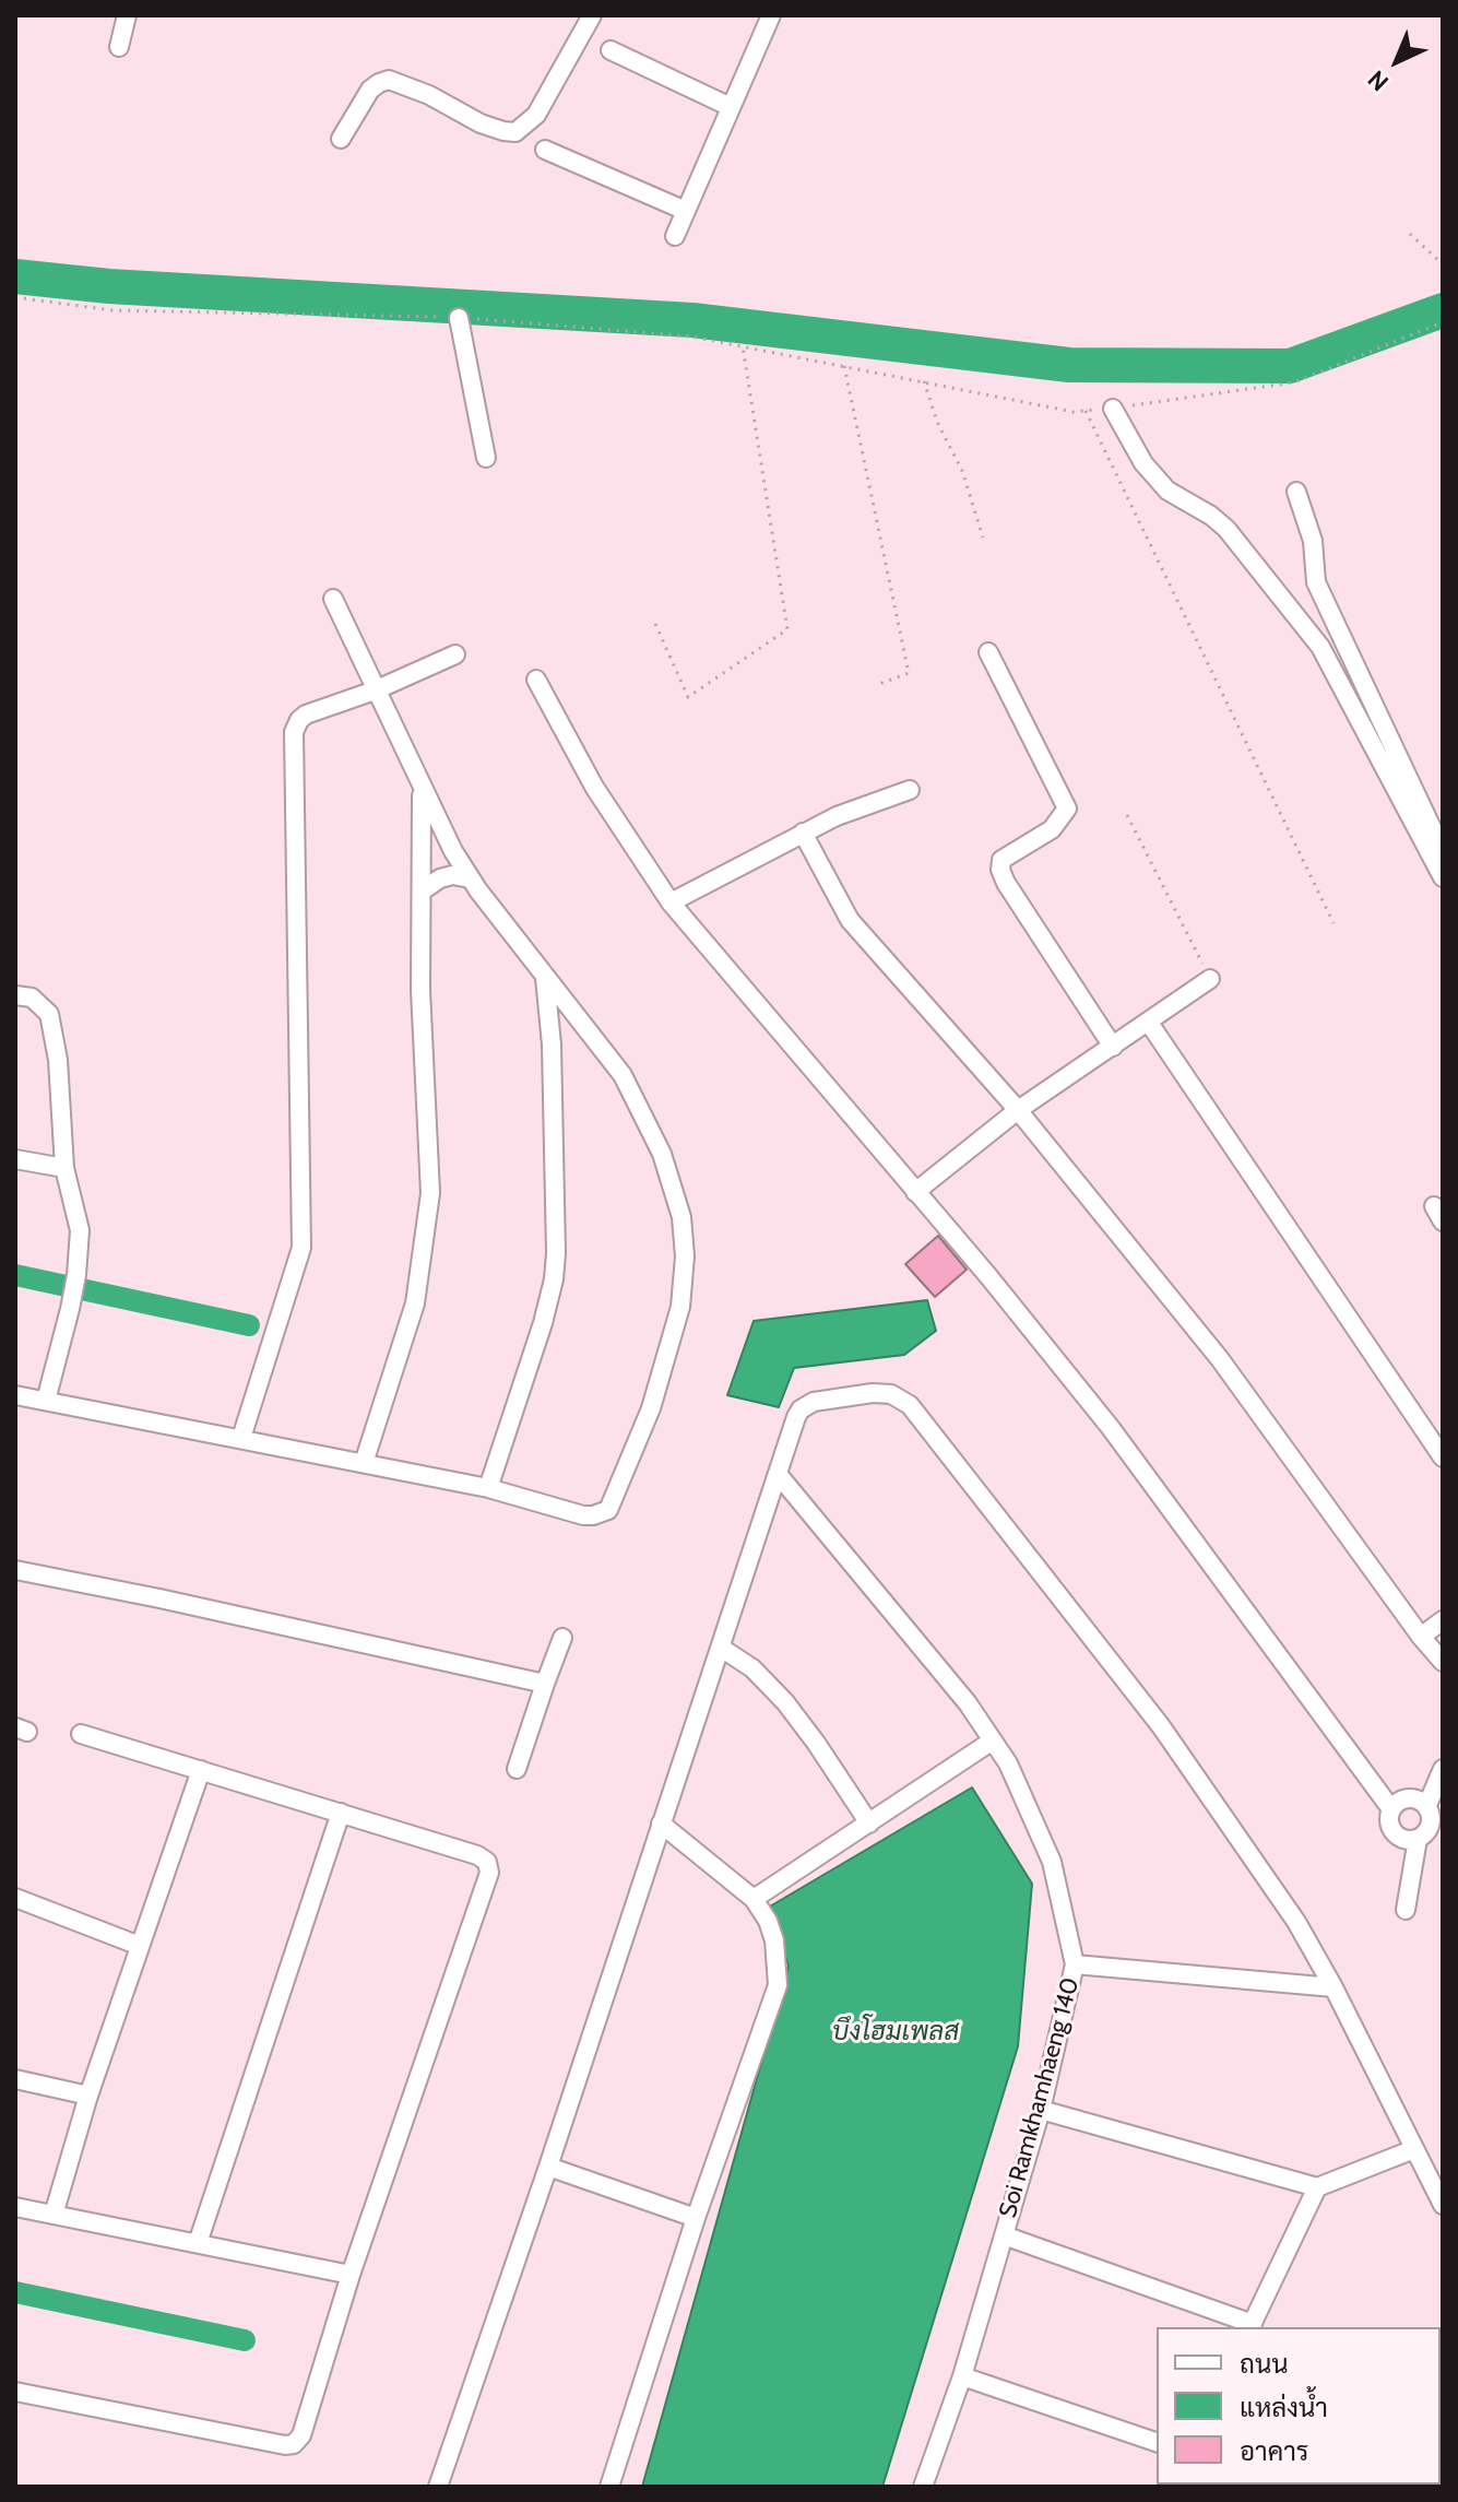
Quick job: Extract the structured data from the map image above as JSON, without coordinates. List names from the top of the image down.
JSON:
{
  "streets": {
    "street": ["Soi Ramkhamhaeng 140"]
  },
  "water": ["บึงโฮมเพลส"],
  "legend": ["ถนน", "แหล่งน้ำ", "อาคาร"],
  "north": "bottom left"
}
